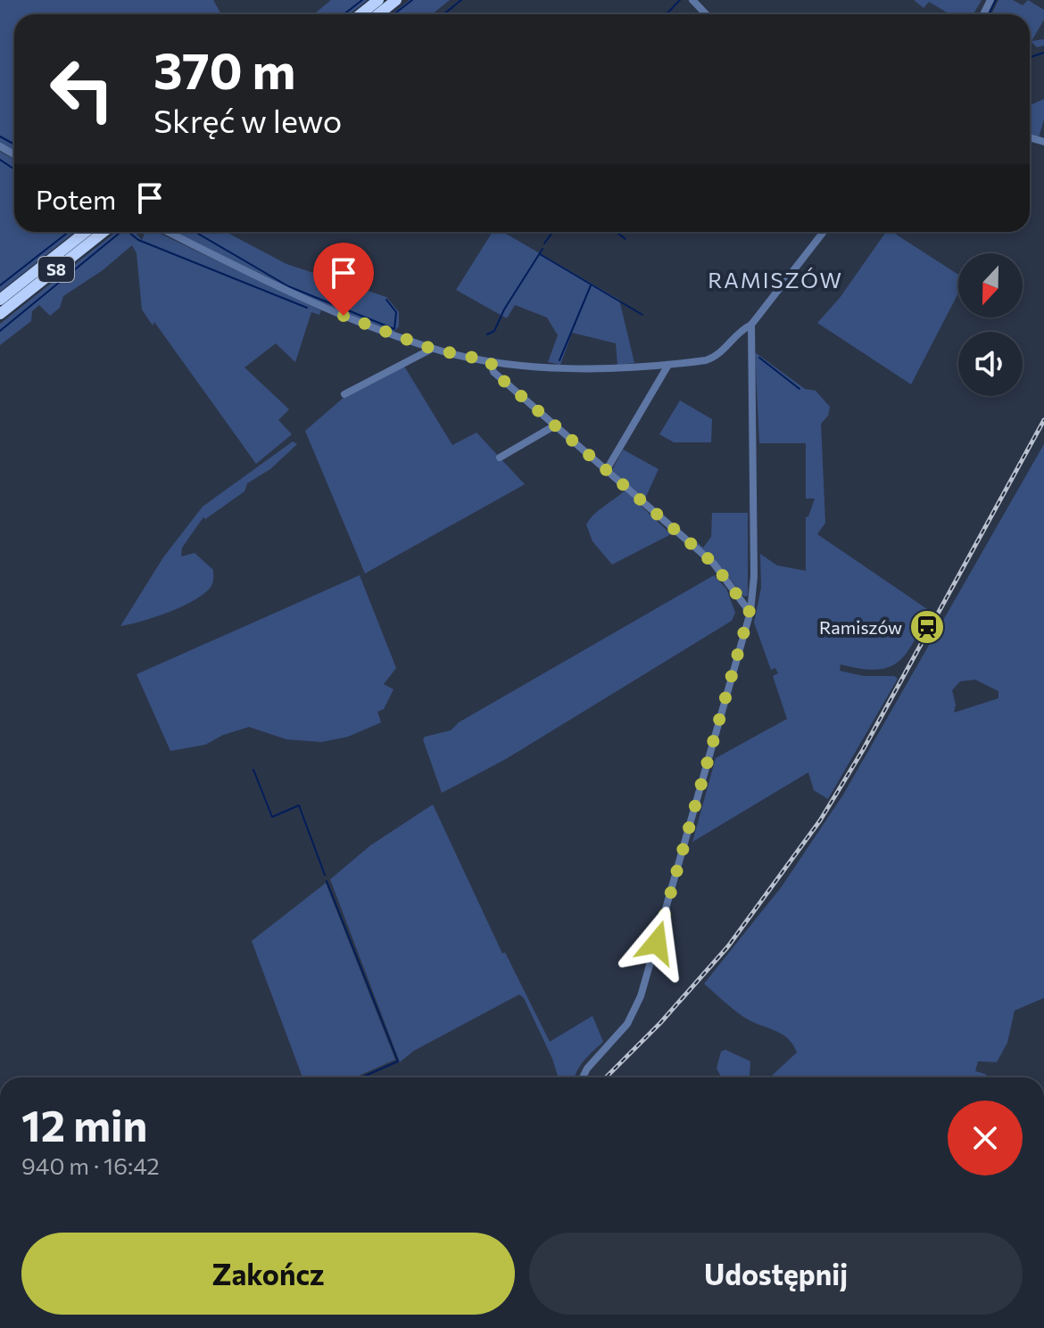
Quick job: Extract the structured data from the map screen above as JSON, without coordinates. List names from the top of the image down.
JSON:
{
  "streets": {
    "highway": ["S8"]
  },
  "districts": ["RAMISZÓW"],
  "places": {
    "station": ["Ramiszów"]
  },
  "north": "bottom",
  "page": {
    "turn": ["370 m", "Skręć w lewo"],
    "then": "Potem",
    "heading": ["12 min", "940 m · 16:42"],
    "buttons": ["Zakończ", "Udostępnij"]
  }
}
